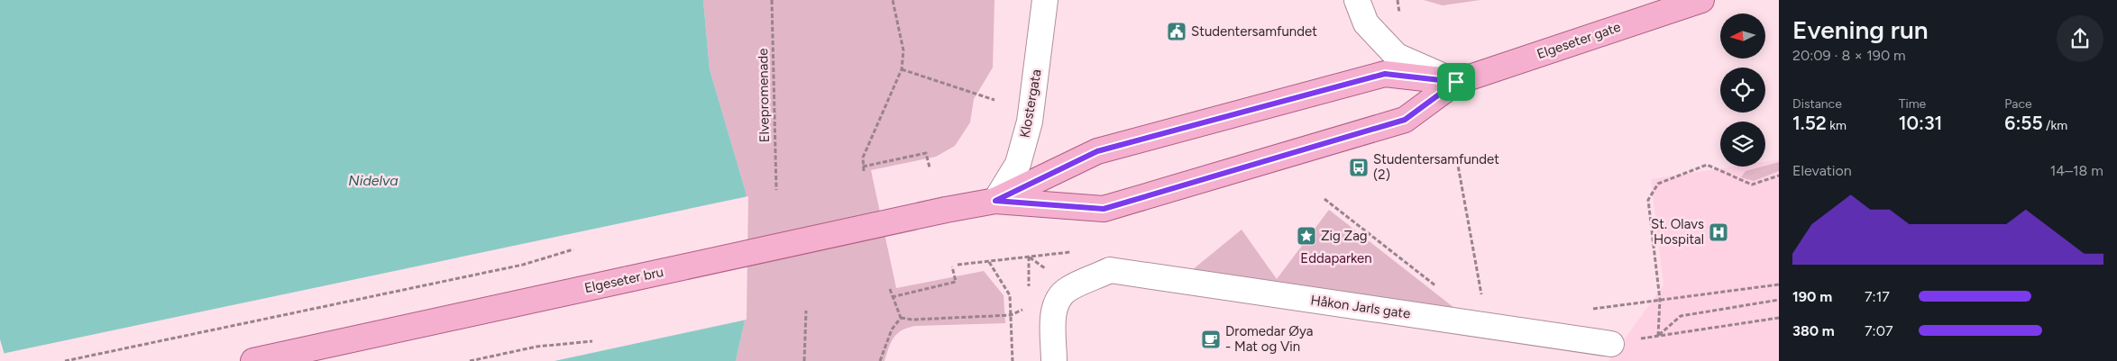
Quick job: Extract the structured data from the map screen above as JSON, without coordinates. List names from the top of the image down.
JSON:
{
  "streets": {
    "main road": ["Elgeseter gate", "Elgeseter bru"],
    "street": ["Klostergata", "Håkon Jarls gate"],
    "path": ["Elvepromenade"]
  },
  "crossings": [
    ["Elgeseter gate", "Klostergata"],
    ["Elgeseter gate", "Elgeseter bru"],
    ["Klostergata", "Elgeseter bru"]
  ],
  "water": ["Nidelva"],
  "parks": ["Eddaparken"],
  "places": {
    "public building": ["Studentersamfundet"],
    "bus stop": ["Studentersamfundet (2)"],
    "hospital": ["St. Olavs Hospital"],
    "place": ["Zig Zag"],
    "cafe": ["Dromedar Øya - Mat og Vin"]
  },
  "north": "left",
  "page": {
    "heading": ["Evening run", "20:09 · 8 × 190 m"],
    "stats": [
      ["Distance", "1.52 km"],
      ["Time", "10:31"],
      ["Pace", "6:55 /km"]
    ],
    "chart": ["Elevation", "14–18 m"],
    "list": [
      {
        "name": "190 m",
        "note": "7:17"
      },
      {
        "name": "380 m",
        "note": "7:07"
      }
    ]
  }
}
